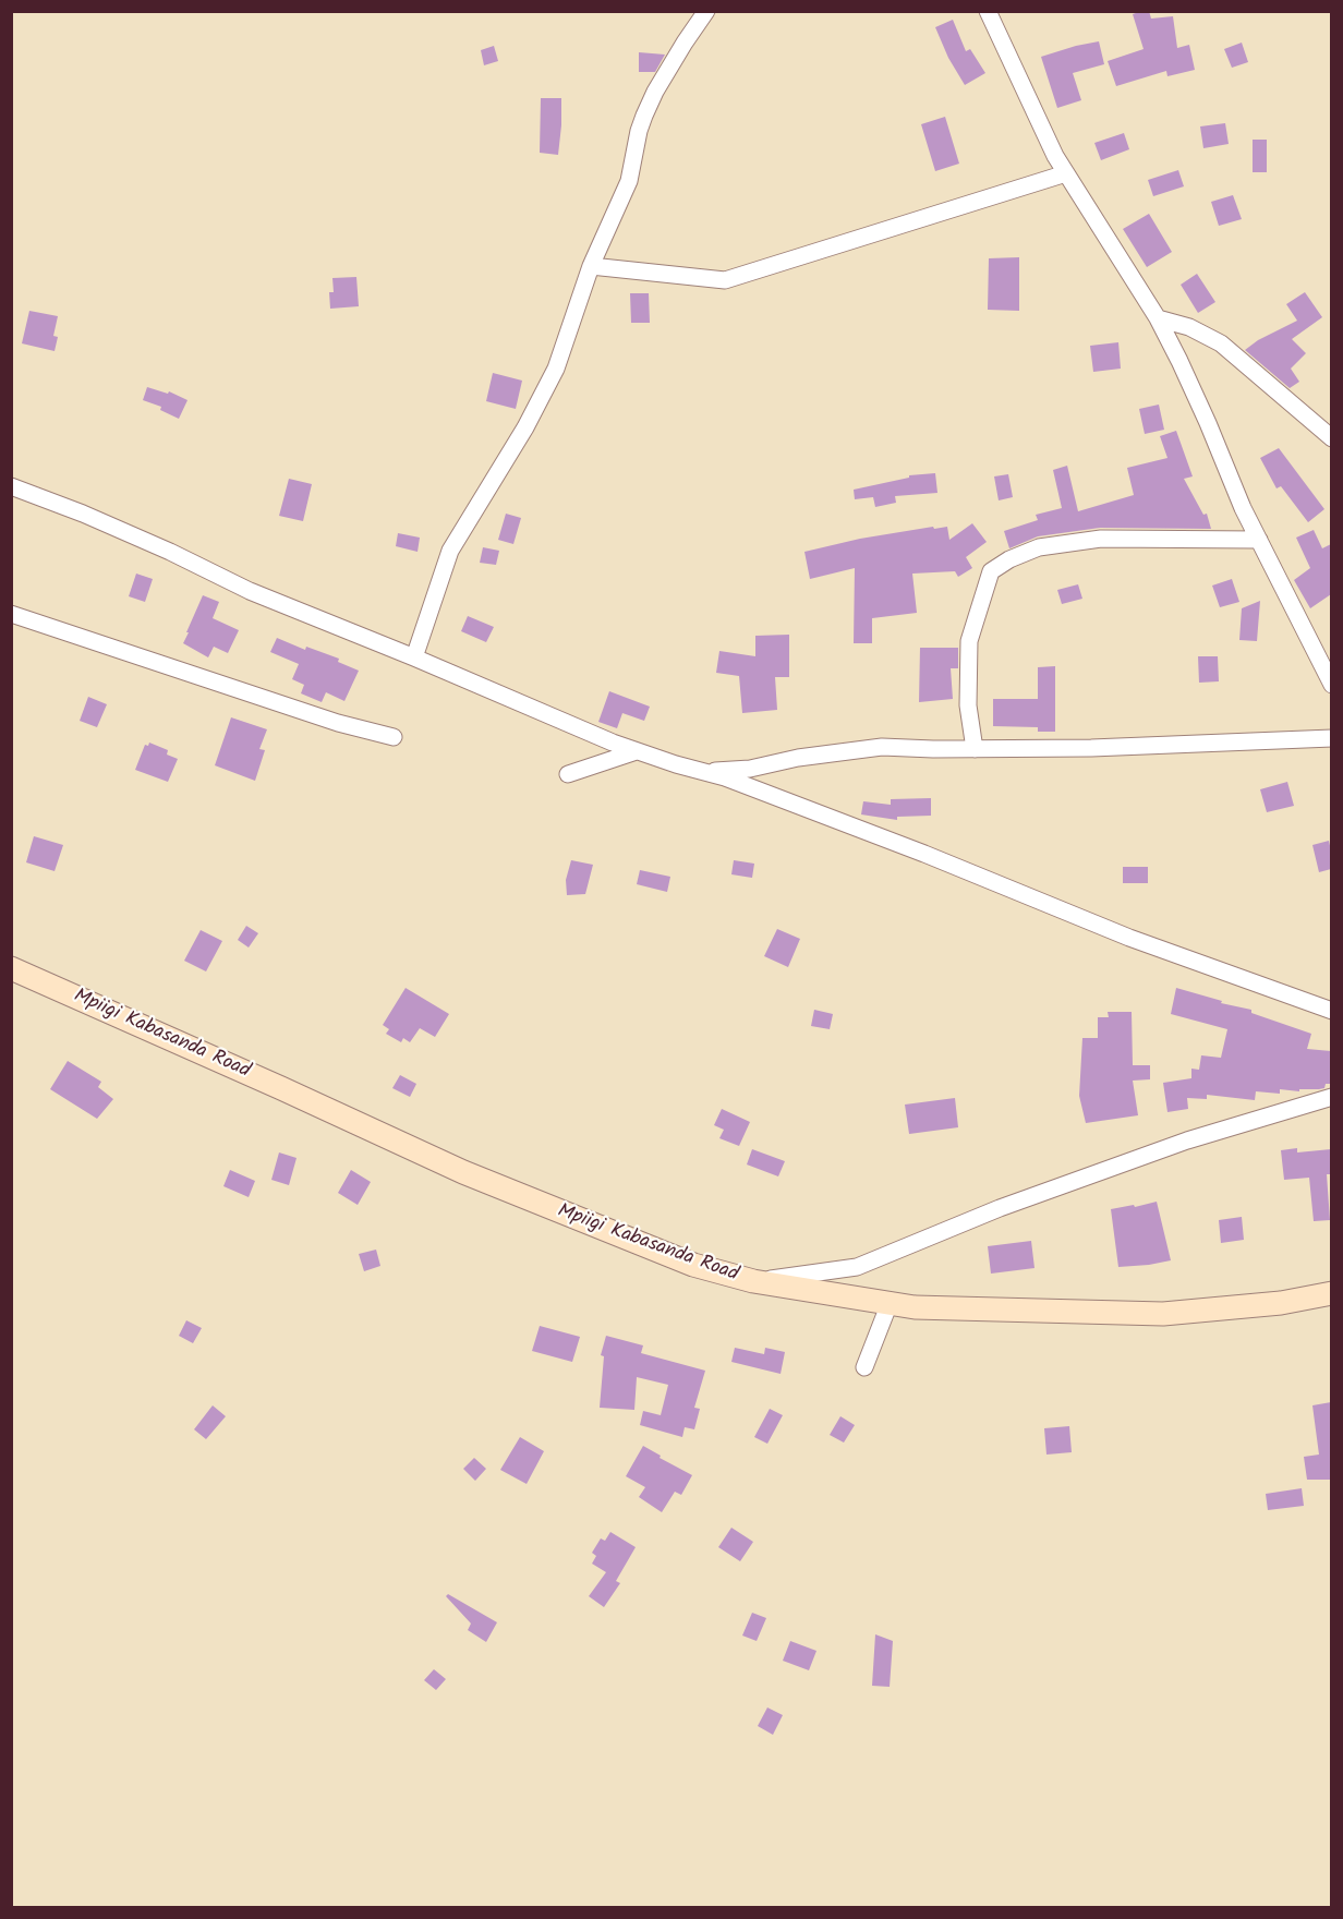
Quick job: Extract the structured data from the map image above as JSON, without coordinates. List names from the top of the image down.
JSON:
{
  "streets": {
    "main road": ["Mpiigi Kabasanda Road"]
  }
}
